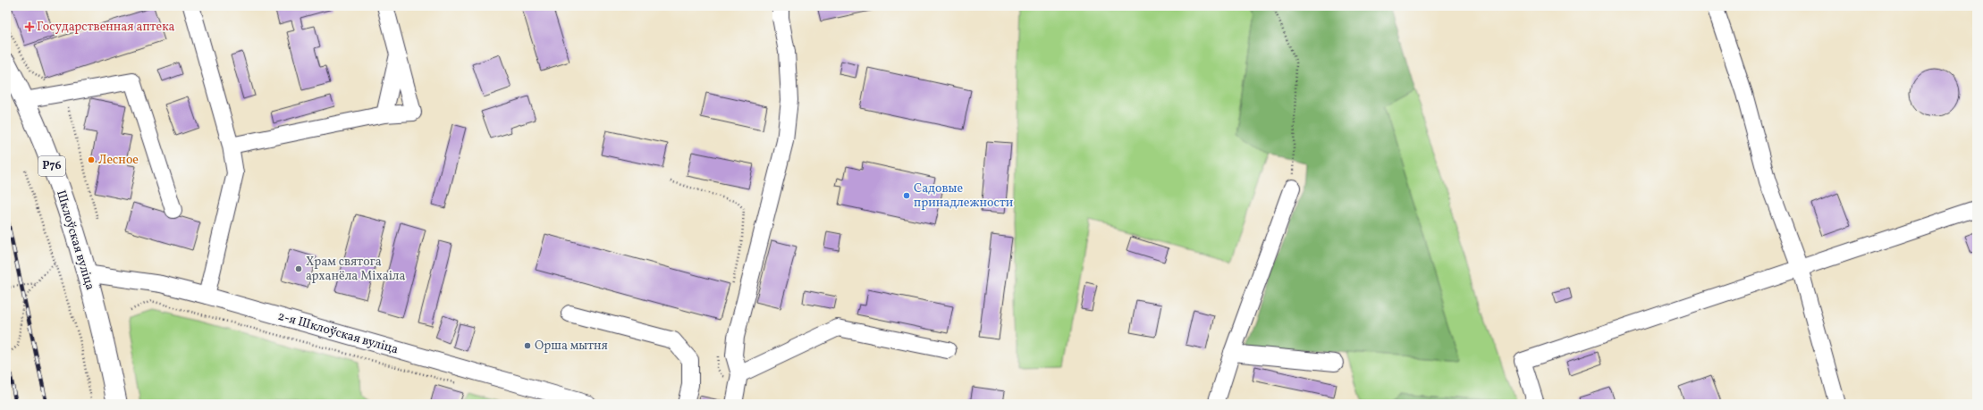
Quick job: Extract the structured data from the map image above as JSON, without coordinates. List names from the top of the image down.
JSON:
{
  "streets": {
    "main road": ["Р76", "Шклоўская вуліца"],
    "street": ["2-я Шклоўская вуліца"]
  },
  "crossings": [
    ["Шклоўская вуліца", "2-я Шклоўская вуліца"]
  ],
  "places": {
    "health": ["Государственная аптека"],
    "other": [
      "Лесное",
      "Садовые принадлежности",
      "Храм святога арханёла Міхаіла",
      "Орша мытня"
    ]
  }
}
